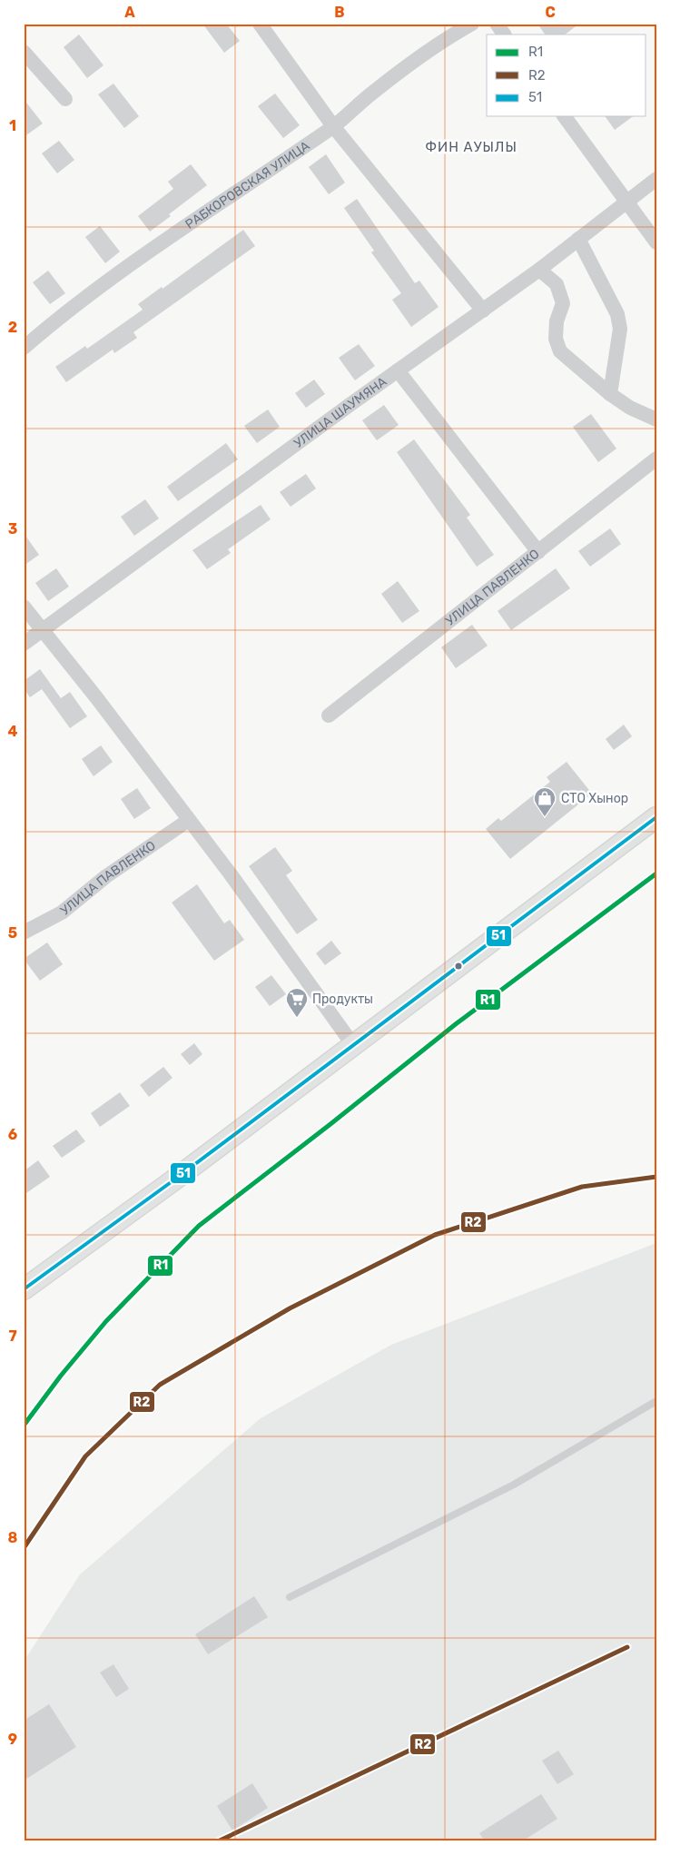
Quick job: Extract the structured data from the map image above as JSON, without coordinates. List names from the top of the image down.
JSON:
{
  "streets": {
    "street": ["РАБКОРОВСКАЯ УЛИЦА", "УЛИЦА ШАУМЯНА", "УЛИЦА ПАВЛЕНКО"]
  },
  "districts": ["ФИН АУЫЛЫ"],
  "places": {
    "shop": ["СТО Хынор"],
    "supermarket": ["Продукты"]
  },
  "lines": ["transit line 51", "transit line R1", "transit line R2"],
  "legend": ["R1", "R2", "51"],
  "grid": {
    "columns": ["A", "B", "C"],
    "rows": [
      "1",
      "2",
      "3",
      "4",
      "5",
      "6",
      "7",
      "8",
      "9"
    ]
  }
}
